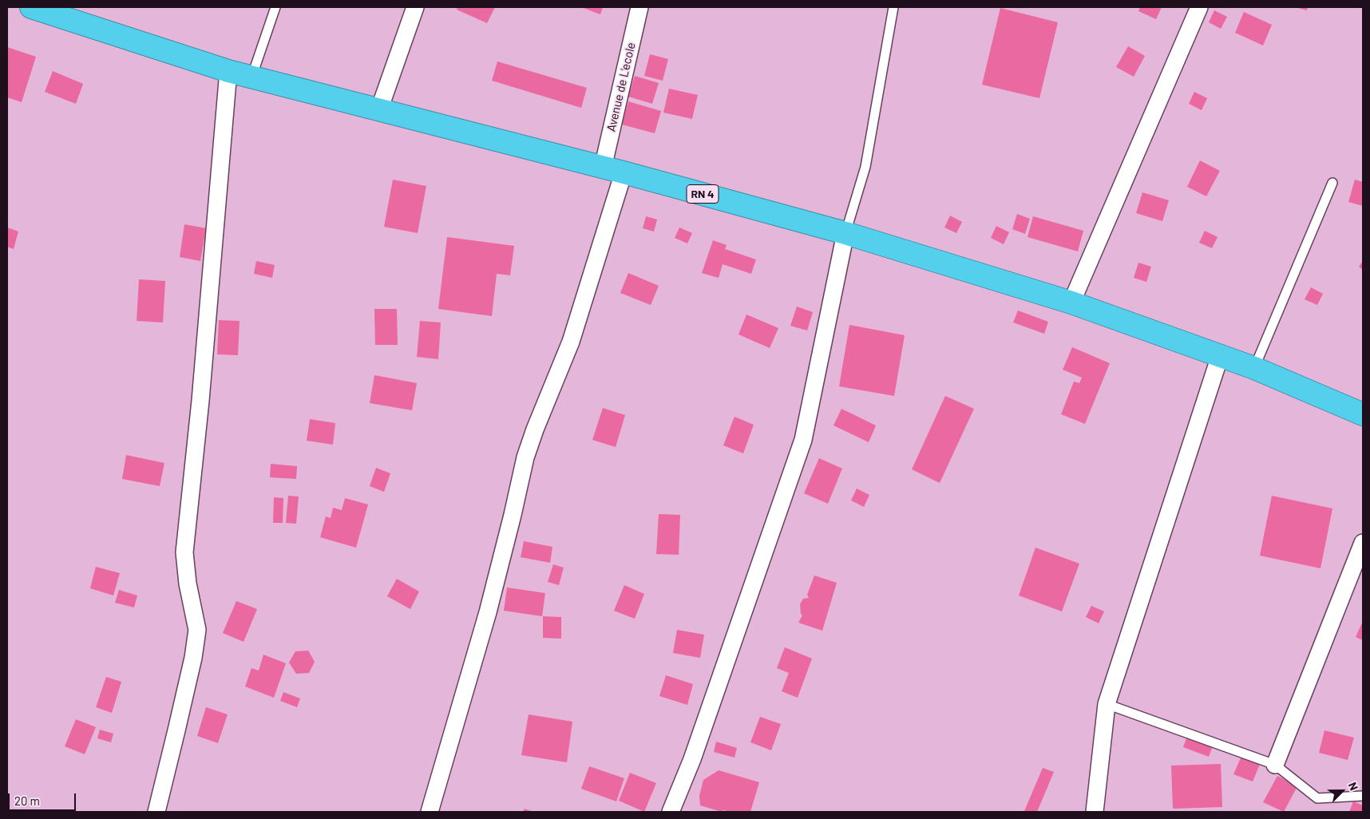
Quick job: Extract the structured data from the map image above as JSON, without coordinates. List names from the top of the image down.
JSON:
{
  "streets": {
    "highway": ["RN 4"],
    "street": ["Avenue de L'ecole"]
  },
  "crossings": [
    ["Avenue de L'ecole", "RN 4"]
  ],
  "scale_bar": "20 m",
  "north": "top right"
}
